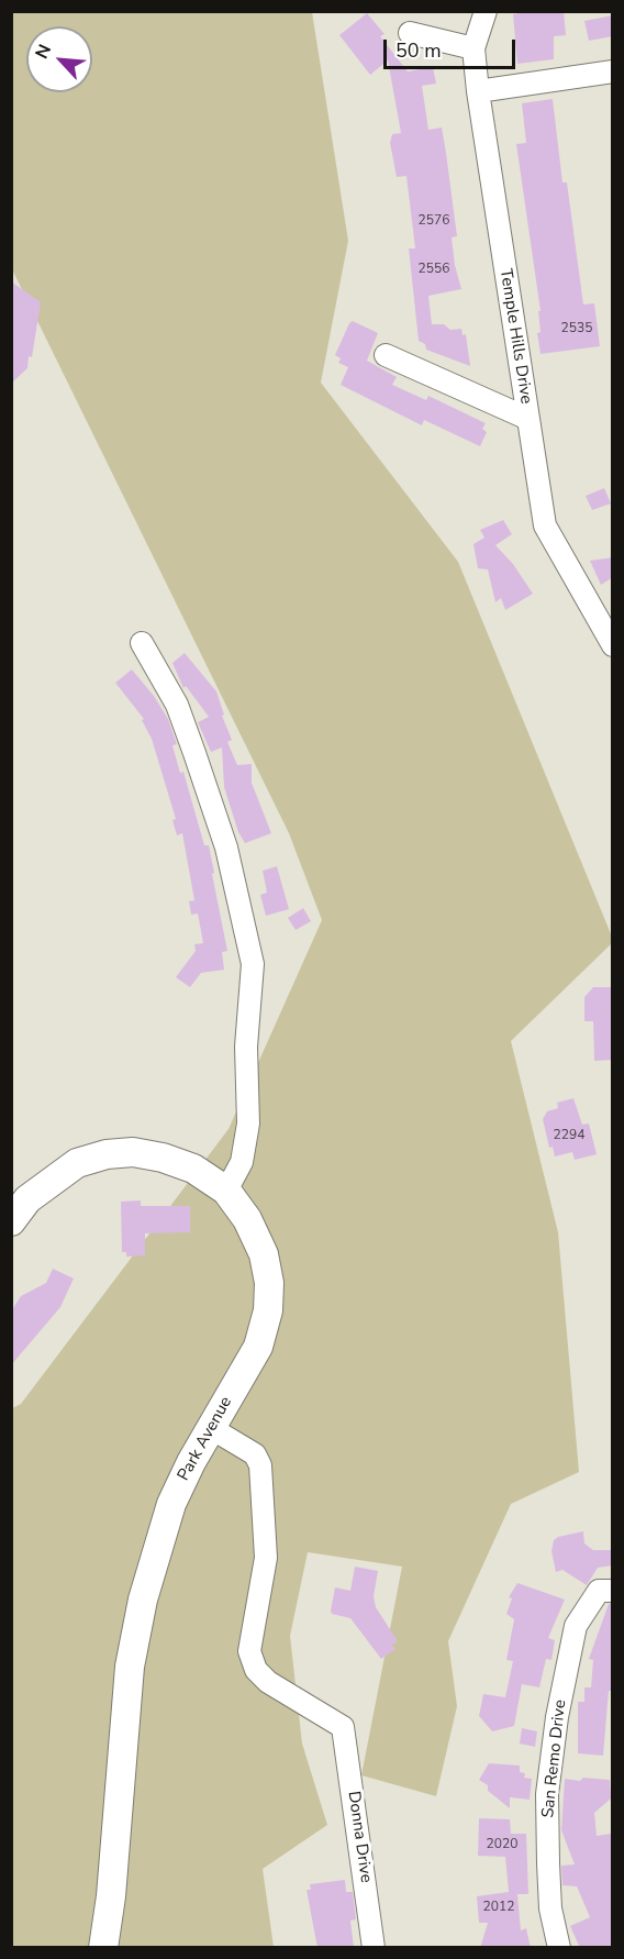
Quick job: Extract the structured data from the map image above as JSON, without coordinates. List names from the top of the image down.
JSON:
{
  "streets": {
    "main road": ["Park Avenue"],
    "street": ["Temple Hills Drive", "San Remo Drive", "Donna Drive"]
  },
  "crossings": [
    ["Park Avenue", "Donna Drive"]
  ],
  "house_numbers": [
    "2576",
    "2556",
    "2535",
    "2294",
    "2020",
    "2012"
  ],
  "scale_bar": "50 m",
  "north": "top left"
}
